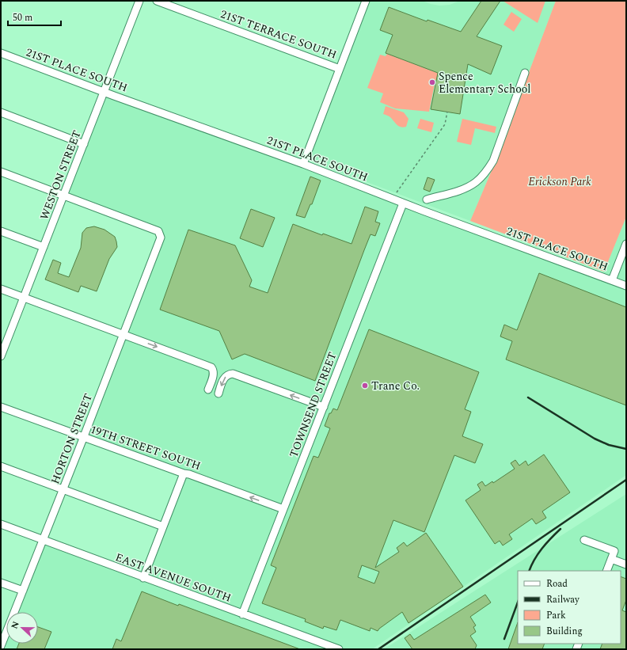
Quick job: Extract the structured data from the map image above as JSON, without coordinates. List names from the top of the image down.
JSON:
{
  "streets": {
    "street": [
      "21ST TERRACE SOUTH",
      "21ST PLACE SOUTH",
      "WESTON STREET",
      "TOWNSEND STREET",
      "HORTON STREET",
      "19TH STREET SOUTH",
      "EAST AVENUE SOUTH"
    ]
  },
  "crossings": [
    ["21ST PLACE SOUTH", "WESTON STREET"],
    ["21ST PLACE SOUTH", "TOWNSEND STREET"],
    ["WESTON STREET", "HORTON STREET"],
    ["TOWNSEND STREET", "19TH STREET SOUTH"],
    ["TOWNSEND STREET", "EAST AVENUE SOUTH"],
    ["HORTON STREET", "19TH STREET SOUTH"],
    ["HORTON STREET", "EAST AVENUE SOUTH"]
  ],
  "one_way": ["19TH STREET SOUTH"],
  "parks": ["Erickson Park"],
  "places": ["Spence Elementary School", "Trane Co."],
  "legend": [
    "Road",
    "Railway",
    "Park",
    "Building"
  ],
  "scale_bar": "50 m",
  "north": "left"
}
